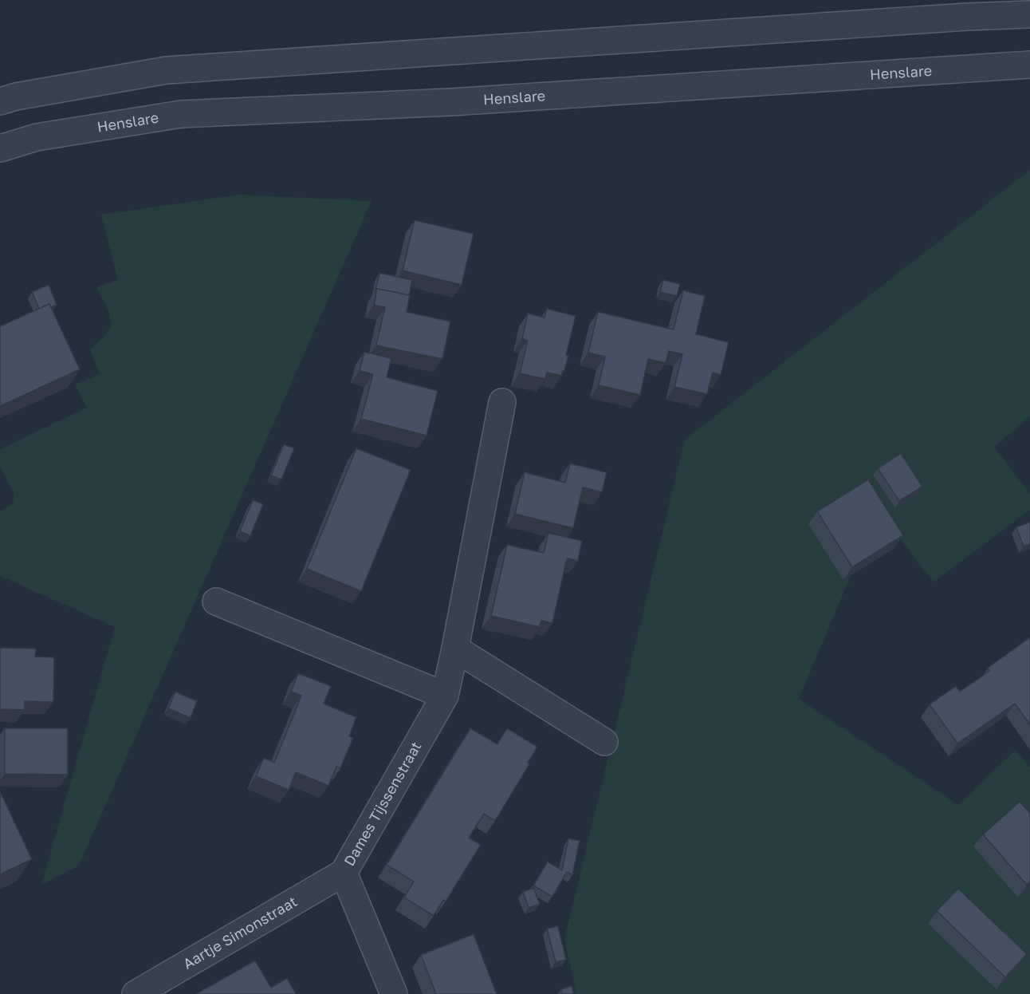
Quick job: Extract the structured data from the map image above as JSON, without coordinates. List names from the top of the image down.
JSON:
{
  "streets": {
    "street": ["Henslare", "Dames Tijssenstraat", "Aartje Simonstraat"]
  },
  "crossings": [
    ["Dames Tijssenstraat", "Aartje Simonstraat"]
  ]
}
